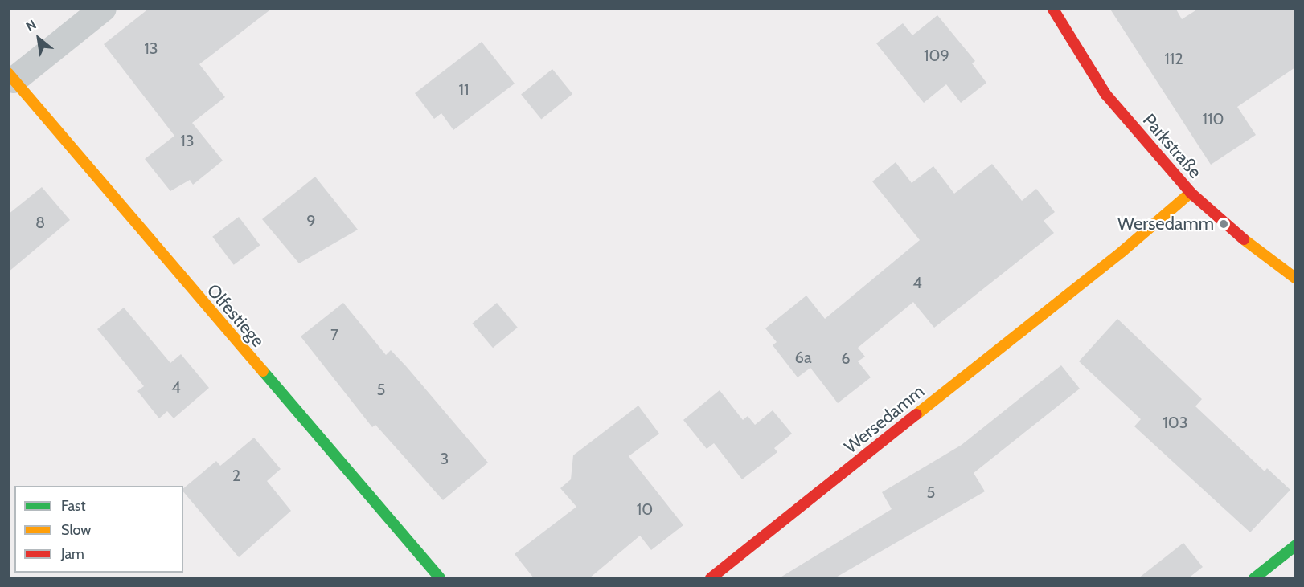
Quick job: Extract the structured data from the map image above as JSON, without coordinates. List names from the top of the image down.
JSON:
{
  "streets": {
    "street": ["Parkstraße", "Olfestiege", "Wersedamm"]
  },
  "crossings": [
    ["Parkstraße", "Wersedamm"]
  ],
  "places": ["Wersedamm"],
  "house_numbers": [
    "13",
    "109",
    "112",
    "11",
    "110",
    "13",
    "9",
    "8",
    "4",
    "7",
    "6a",
    "6",
    "4",
    "5",
    "103",
    "3",
    "2",
    "5",
    "10"
  ],
  "legend": ["Fast", "Slow", "Jam"],
  "north": "top left"
}
